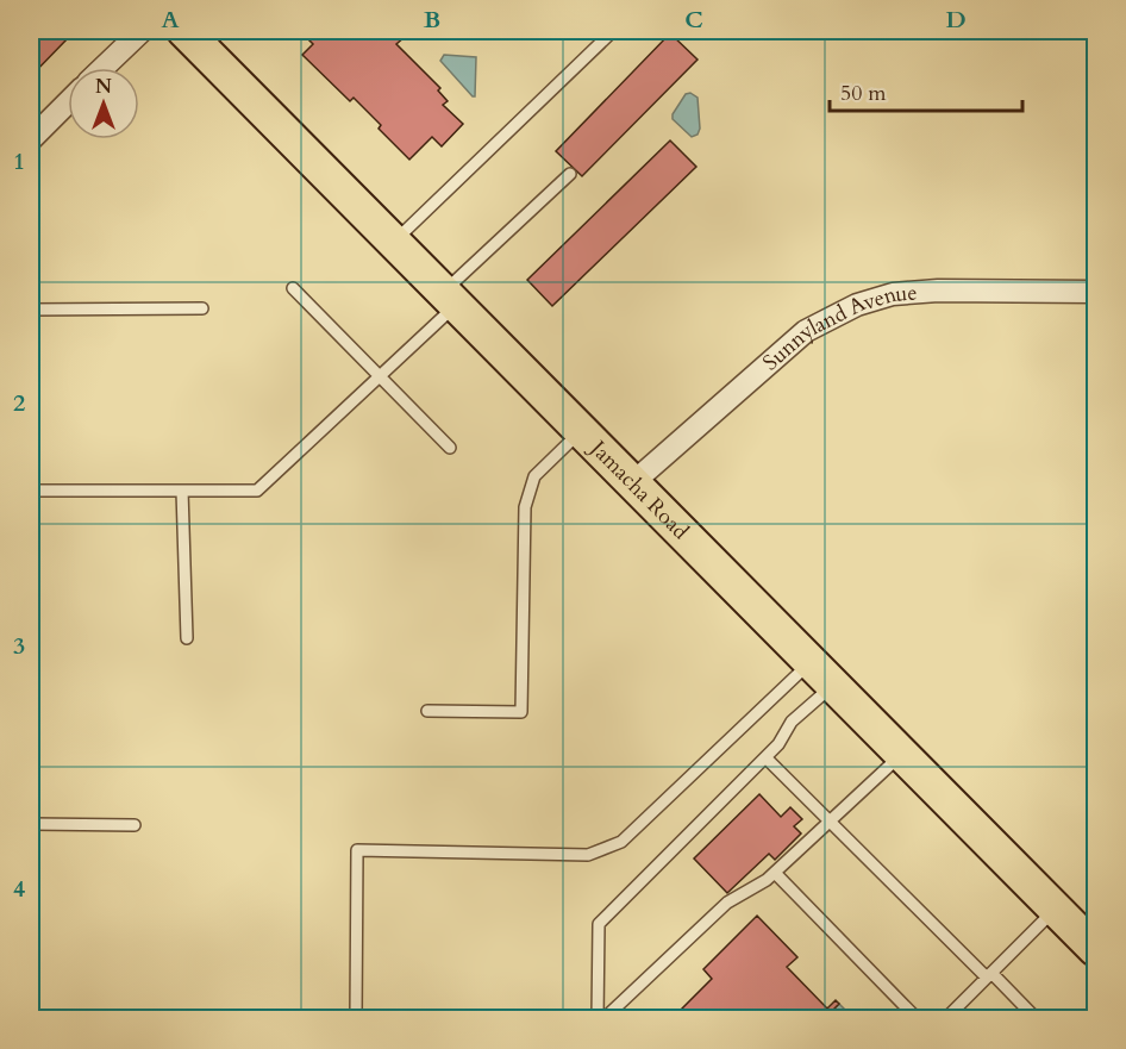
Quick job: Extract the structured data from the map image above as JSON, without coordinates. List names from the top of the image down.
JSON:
{
  "streets": {
    "main road": ["Jamacha Road"],
    "street": ["Sunnyland Avenue"]
  },
  "crossings": [
    ["Sunnyland Avenue", "Jamacha Road"]
  ],
  "scale_bar": "50 m",
  "north": "top",
  "grid": {
    "columns": [
      "A",
      "B",
      "C",
      "D"
    ],
    "rows": [
      "1",
      "2",
      "3",
      "4"
    ]
  }
}
